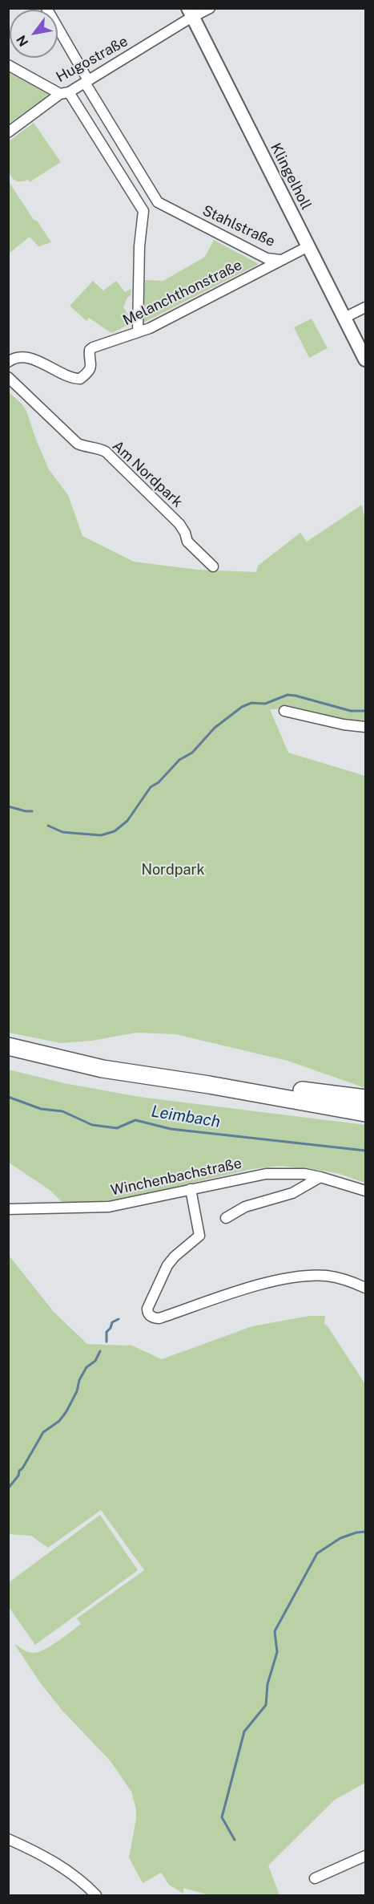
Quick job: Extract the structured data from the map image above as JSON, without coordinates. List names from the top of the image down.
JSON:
{
  "streets": {
    "street": [
      "Hugostraße",
      "Klingelholl",
      "Stahlstraße",
      "Melanchthonstraße",
      "Am Nordpark",
      "Winchenbachstraße"
    ]
  },
  "crossings": [
    ["Hugostraße", "Klingelholl"],
    ["Klingelholl", "Stahlstraße"],
    ["Stahlstraße", "Melanchthonstraße"]
  ],
  "water": ["Leimbach"],
  "parks": ["Nordpark"],
  "north": "bottom left"
}
